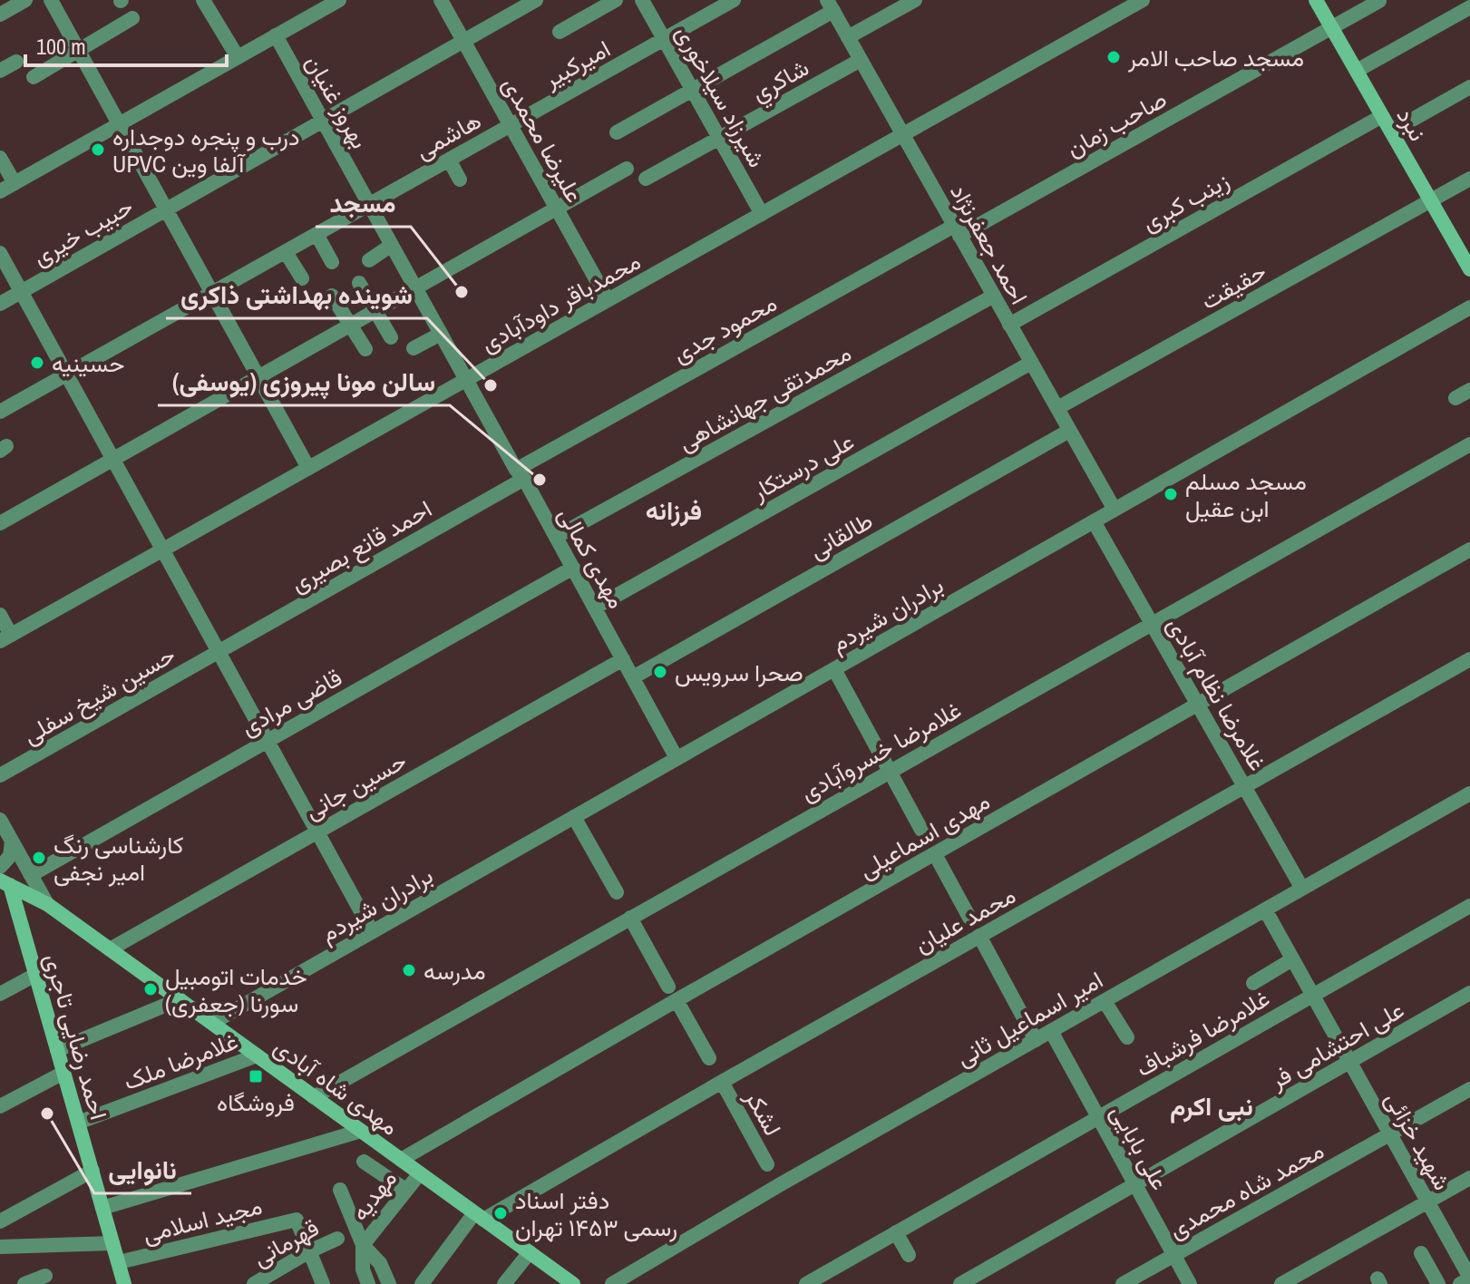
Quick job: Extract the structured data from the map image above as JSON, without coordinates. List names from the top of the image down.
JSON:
{
  "streets": {
    "main road": ["نبرد", "احمد رضایی تاجری", "مهدی شاه آبادی"],
    "street": [
      "امیرکبیر",
      "شاكري",
      "شیرزاد سیلاخوری",
      "بهروز غنیان",
      "صاحب زمان",
      "هاشمی",
      "علیرضا محمدی",
      "زینب کبری",
      "حبیب خیری",
      "احمد جعفرنژاد",
      "حقیقت",
      "محمدباقر داودآبادی",
      "محمود جدی",
      "محمدتقی جهانشاهی",
      "علی درستکار",
      "طالقانی",
      "احمد قانع بصیری",
      "مهدی کمالی",
      "برادران شیردم",
      "غلامرضا نظام آبادی",
      "حسین شیخ سفلی",
      "قاضی مرادی",
      "غلامرضا خسروآبادی",
      "حسین جانی",
      "مهدی اسماعیلی",
      "محمد علیان",
      "امیر اسماعیل ثانی",
      "غلامرضا فرشباف",
      "علی احتشامی فر",
      "غلامرضا ملک",
      "لشكر",
      "شهید خزائی",
      "علی بابایی",
      "محمد شاه محمدی",
      "مهدیه",
      "مجید اسلامی",
      "قهرمانی"
    ]
  },
  "crossings": [
    ["امیرکبیر", "شیرزاد سیلاخوری"],
    ["امیرکبیر", "هاشمی"],
    ["امیرکبیر", "علیرضا محمدی"],
    ["شاكري", "شیرزاد سیلاخوری"],
    ["شاكري", "احمد جعفرنژاد"],
    ["شیرزاد سیلاخوری", "محمدباقر داودآبادی"],
    ["بهروز غنیان", "هاشمی"],
    ["بهروز غنیان", "حبیب خیری"],
    ["بهروز غنیان", "محمدباقر داودآبادی"],
    ["بهروز غنیان", "مهدی کمالی"],
    ["صاحب زمان", "نبرد"],
    ["صاحب زمان", "احمد جعفرنژاد"],
    ["صاحب زمان", "محمود جدی"],
    ["نبرد", "زینب کبری"],
    ["نبرد", "حقیقت"],
    ["هاشمی", "علیرضا محمدی"],
    ["علیرضا محمدی", "حبیب خیری"],
    ["علیرضا محمدی", "محمدباقر داودآبادی"],
    ["زینب کبری", "احمد جعفرنژاد"],
    ["احمد جعفرنژاد", "حقیقت"],
    ["احمد جعفرنژاد", "محمدباقر داودآبادی"],
    ["احمد جعفرنژاد", "محمود جدی"],
    ["احمد جعفرنژاد", "محمدتقی جهانشاهی"],
    ["احمد جعفرنژاد", "علی درستکار"],
    ["احمد جعفرنژاد", "طالقانی"],
    ["احمد جعفرنژاد", "برادران شیردم"],
    ["محمدباقر داودآبادی", "مهدی کمالی"],
    ["محمود جدی", "احمد قانع بصیری"],
    ["محمود جدی", "مهدی کمالی"],
    ["محمدتقی جهانشاهی", "مهدی کمالی"],
    ["علی درستکار", "مهدی کمالی"],
    ["طالقانی", "مهدی کمالی"],
    ["احمد قانع بصیری", "مهدی کمالی"],
    ["احمد قانع بصیری", "حسین شیخ سفلی"],
    ["مهدی کمالی", "برادران شیردم"],
    ["مهدی کمالی", "قاضی مرادی"],
    ["مهدی کمالی", "حسین جانی"],
    ["برادران شیردم", "غلامرضا نظام آبادی"],
    ["برادران شیردم", "مهدی شاه آبادی"],
    ["غلامرضا نظام آبادی", "غلامرضا خسروآبادی"],
    ["غلامرضا نظام آبادی", "مهدی اسماعیلی"],
    ["غلامرضا نظام آبادی", "محمد علیان"],
    ["غلامرضا نظام آبادی", "امیر اسماعیل ثانی"],
    ["غلامرضا خسروآبادی", "مهدی شاه آبادی"],
    ["حسین جانی", "مهدی شاه آبادی"],
    ["مهدی اسماعیلی", "مهدی شاه آبادی"],
    ["محمد علیان", "مهدی شاه آبادی"],
    ["محمد علیان", "لشكر"],
    ["امیر اسماعیل ثانی", "شهید خزائی"],
    ["امیر اسماعیل ثانی", "علی بابایی"],
    ["غلامرضا فرشباف", "شهید خزائی"],
    ["غلامرضا فرشباف", "علی بابایی"],
    ["احمد رضایی تاجری", "غلامرضا ملک"],
    ["احمد رضایی تاجری", "مهدی شاه آبادی"],
    ["احمد رضایی تاجری", "مجید اسلامی"],
    ["علی احتشامی فر", "شهید خزائی"],
    ["علی احتشامی فر", "علی بابایی"],
    ["غلامرضا ملک", "مهدی شاه آبادی"],
    ["مهدی شاه آبادی", "مهدیه"],
    ["شهید خزائی", "محمد شاه محمدی"],
    ["علی بابایی", "محمد شاه محمدی"],
    ["مجید اسلامی", "قهرمانی"]
  ],
  "districts": ["فرزانه", "نبی اکرم"],
  "places": {
    "other": [
      "مسجد صاحب الامر",
      "درب و پنجره دوجداره UPVC آلفا وین",
      "مسجد",
      "حسینیه",
      "شوینده بهداشتی ذاکری",
      "سالن مونا پیروزی (یوسفی)",
      "مسجد مسلم ابن عقیل",
      "صحرا سرویس",
      "کارشناسی رنگ امیر نجفی",
      "مدرسه",
      "خدمات اتومبیل سورنا (جعفری)",
      "نانوایی",
      "دفتر اسناد رسمی ۱۴۵۳ تهران"
    ],
    "transit": ["فروشگاه"]
  },
  "scale_bar": "100 m"
}
